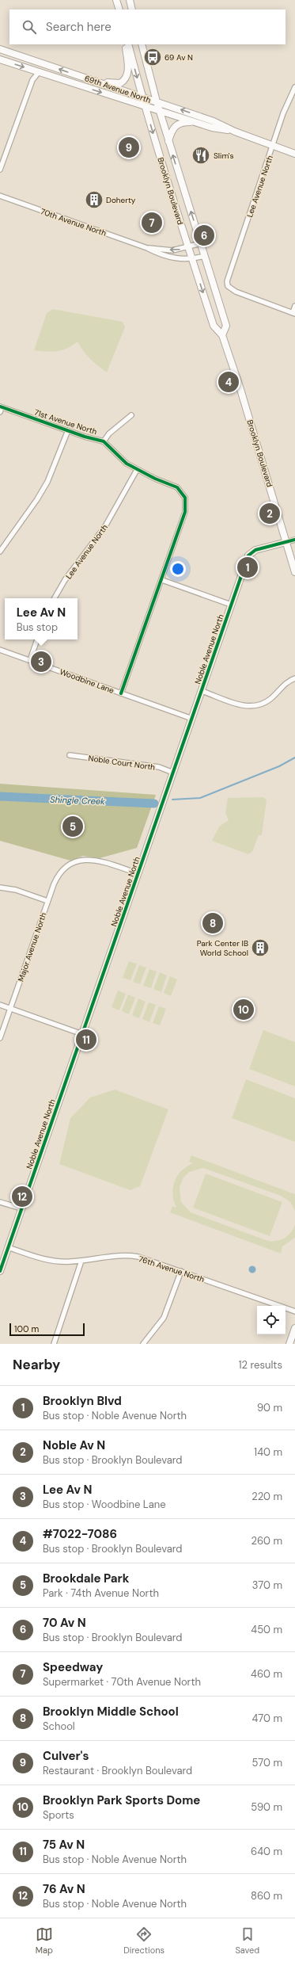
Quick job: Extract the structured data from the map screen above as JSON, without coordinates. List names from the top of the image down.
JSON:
{
  "streets": {
    "street": [
      "69th Avenue North",
      "Lee Avenue North",
      "Brooklyn Boulevard",
      "70th Avenue North",
      "71st Avenue North",
      "Noble Avenue North",
      "Woodbine Lane",
      "Noble Court North",
      "Major Avenue North",
      "76th Avenue North"
    ]
  },
  "crossings": [
    ["69th Avenue North", "Lee Avenue North"],
    ["69th Avenue North", "Brooklyn Boulevard"],
    ["Lee Avenue North", "71st Avenue North"],
    ["Brooklyn Boulevard", "70th Avenue North"],
    ["Brooklyn Boulevard", "Noble Avenue North"],
    ["Noble Avenue North", "Woodbine Lane"],
    ["Noble Avenue North", "Noble Court North"],
    ["Noble Avenue North", "Major Avenue North"],
    ["Noble Avenue North", "76th Avenue North"]
  ],
  "water": ["Shingle Creek"],
  "places": {
    "bus stop": ["69 Av N"],
    "restaurant": ["Slim's"],
    "building": ["Doherty", "Park Center IB World School"]
  },
  "scale_bar": "100 m",
  "page": {
    "search": "Search here",
    "pins": [
      "9",
      "7",
      "6",
      "4",
      "2",
      "1",
      "3",
      "5",
      "8",
      "10",
      "11",
      "12"
    ],
    "popup": ["Lee Av N", "Bus stop"],
    "scale": "100 m",
    "heading": ["Nearby", "12 results"],
    "list": [
      {
        "mark": "1",
        "name": "Brooklyn Blvd",
        "note": "Bus stop · Noble Avenue North",
        "value": "90 m"
      },
      {
        "mark": "2",
        "name": "Noble Av N",
        "note": "Bus stop · Brooklyn Boulevard",
        "value": "140 m"
      },
      {
        "mark": "3",
        "name": "Lee Av N",
        "note": "Bus stop · Woodbine Lane",
        "value": "220 m"
      },
      {
        "mark": "4",
        "name": "#7022-7086",
        "note": "Bus stop · Brooklyn Boulevard",
        "value": "260 m"
      },
      {
        "mark": "5",
        "name": "Brookdale Park",
        "note": "Park · 74th Avenue North",
        "value": "370 m"
      },
      {
        "mark": "6",
        "name": "70 Av N",
        "note": "Bus stop · Brooklyn Boulevard",
        "value": "450 m"
      },
      {
        "mark": "7",
        "name": "Speedway",
        "note": "Supermarket · 70th Avenue North",
        "value": "460 m"
      },
      {
        "mark": "8",
        "name": "Brooklyn Middle School",
        "note": "School",
        "value": "470 m"
      },
      {
        "mark": "9",
        "name": "Culver's",
        "note": "Restaurant · Brooklyn Boulevard",
        "value": "570 m"
      },
      {
        "mark": "10",
        "name": "Brooklyn Park Sports Dome",
        "note": "Sports",
        "value": "590 m"
      },
      {
        "mark": "11",
        "name": "75 Av N",
        "note": "Bus stop · Noble Avenue North",
        "value": "640 m"
      },
      {
        "mark": "12",
        "name": "76 Av N",
        "note": "Bus stop · Noble Avenue North",
        "value": "860 m"
      }
    ],
    "nav": ["Map", "Directions", "Saved"]
  }
}
